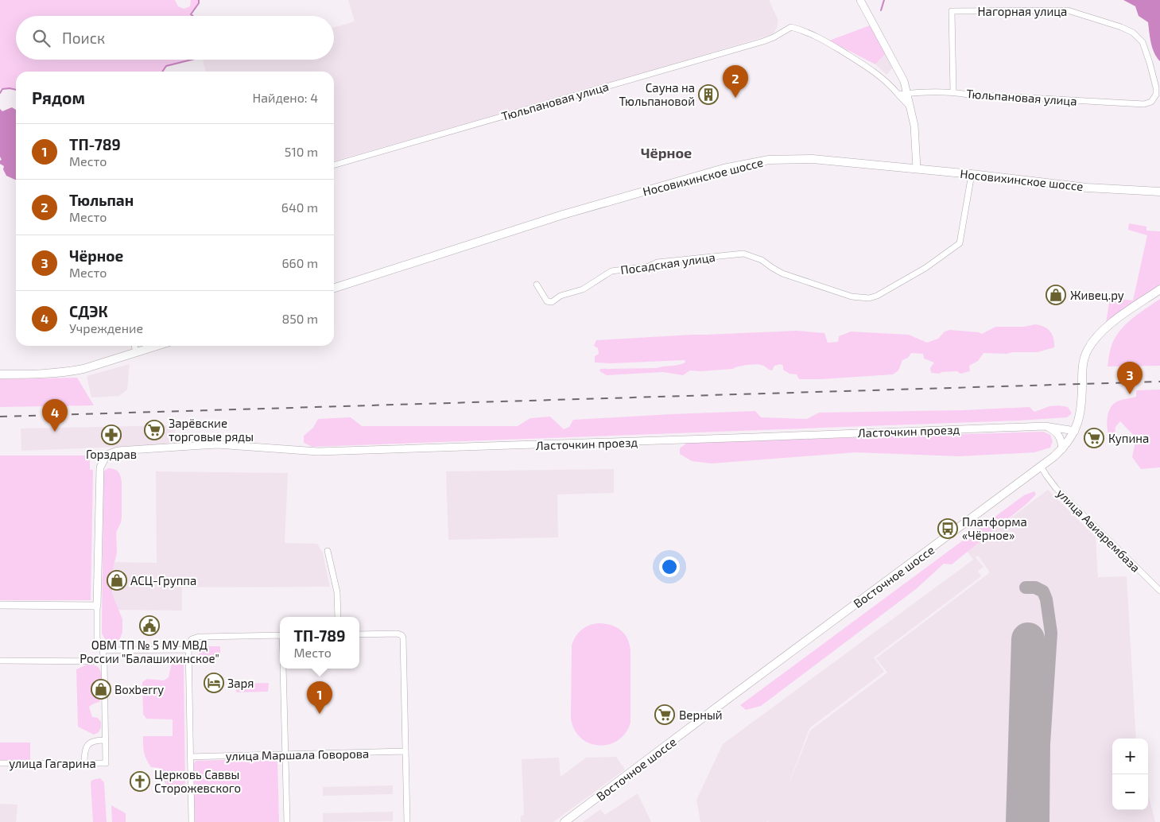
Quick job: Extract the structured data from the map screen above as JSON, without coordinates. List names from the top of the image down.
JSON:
{
  "streets": {
    "main road": ["Носовихинское шоссе", "Восточное шоссе"],
    "street": [
      "Нагорная улица",
      "Тюльпановая улица",
      "Посадская улица",
      "Ласточкин проезд",
      "улица Авиарембаза",
      "улица Маршала Говорова",
      "улица Гагарина"
    ]
  },
  "crossings": [
    ["Нагорная улица", "Тюльпановая улица"],
    ["Носовихинское шоссе", "Посадская улица"],
    ["Ласточкин проезд", "Восточное шоссе"],
    ["улица Авиарембаза", "Восточное шоссе"]
  ],
  "districts": ["Чёрное"],
  "places": {
    "building": ["Сауна на Тюльпановой"],
    "shop": ["Живец.ру", "АСЦ-Группа", "Boxberry"],
    "supermarket": ["Зарёвские торговые ряды", "Купина", "Верный"],
    "pharmacy": ["Горздрав"],
    "bus stop": ["Платформа «Чёрное»"],
    "public building": ["ОВМ ТП № 5 МУ МВД России \"Балашихинское\""],
    "hotel": ["Заря"],
    "church": ["Церковь Саввы Сторожевского"]
  },
  "page": {
    "search": "Поиск",
    "pins": [
      "2",
      "3",
      "4",
      "1"
    ],
    "heading": ["Рядом", "Найдено: 4"],
    "list": [
      {
        "mark": "1",
        "name": "ТП-789",
        "note": "Место",
        "value": "510 m"
      },
      {
        "mark": "2",
        "name": "Тюльпан",
        "note": "Место",
        "value": "640 m"
      },
      {
        "mark": "3",
        "name": "Чёрное",
        "note": "Место",
        "value": "660 m"
      },
      {
        "mark": "4",
        "name": "СДЭК",
        "note": "Учреждение",
        "value": "850 m"
      }
    ],
    "popup": ["ТП-789", "Место"],
    "map_buttons": ["+", "−"]
  }
}
